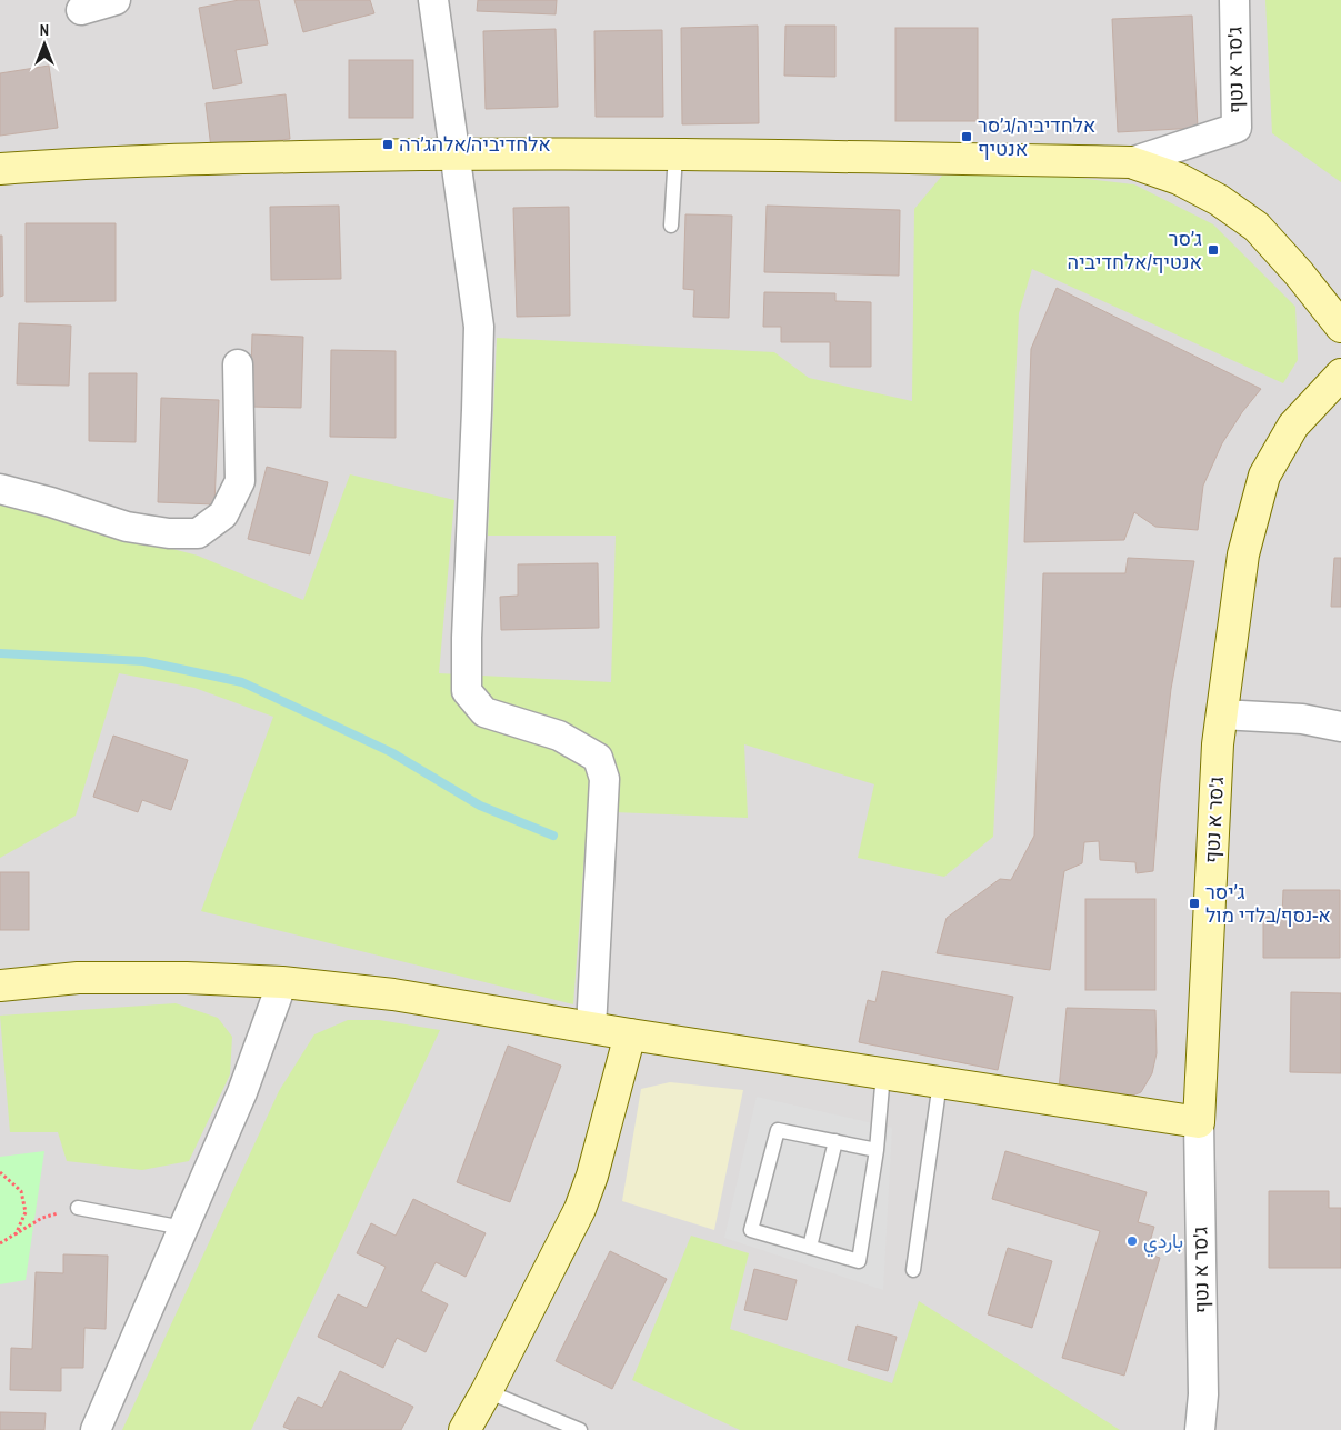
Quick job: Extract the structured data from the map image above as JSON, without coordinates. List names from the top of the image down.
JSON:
{
  "streets": {
    "street": ["ג'סר א נטף"]
  },
  "places": {
    "transit": [
      "אלחדיביה/ג׳סר אנטיף",
      "אלחדיביה/אלהג׳רה",
      "ג׳סר אנטיף/אלחדיביה",
      "ג׳יסר א-נסף/בלדי מול"
    ],
    "other": ["باردي"]
  },
  "north": "top"
}
